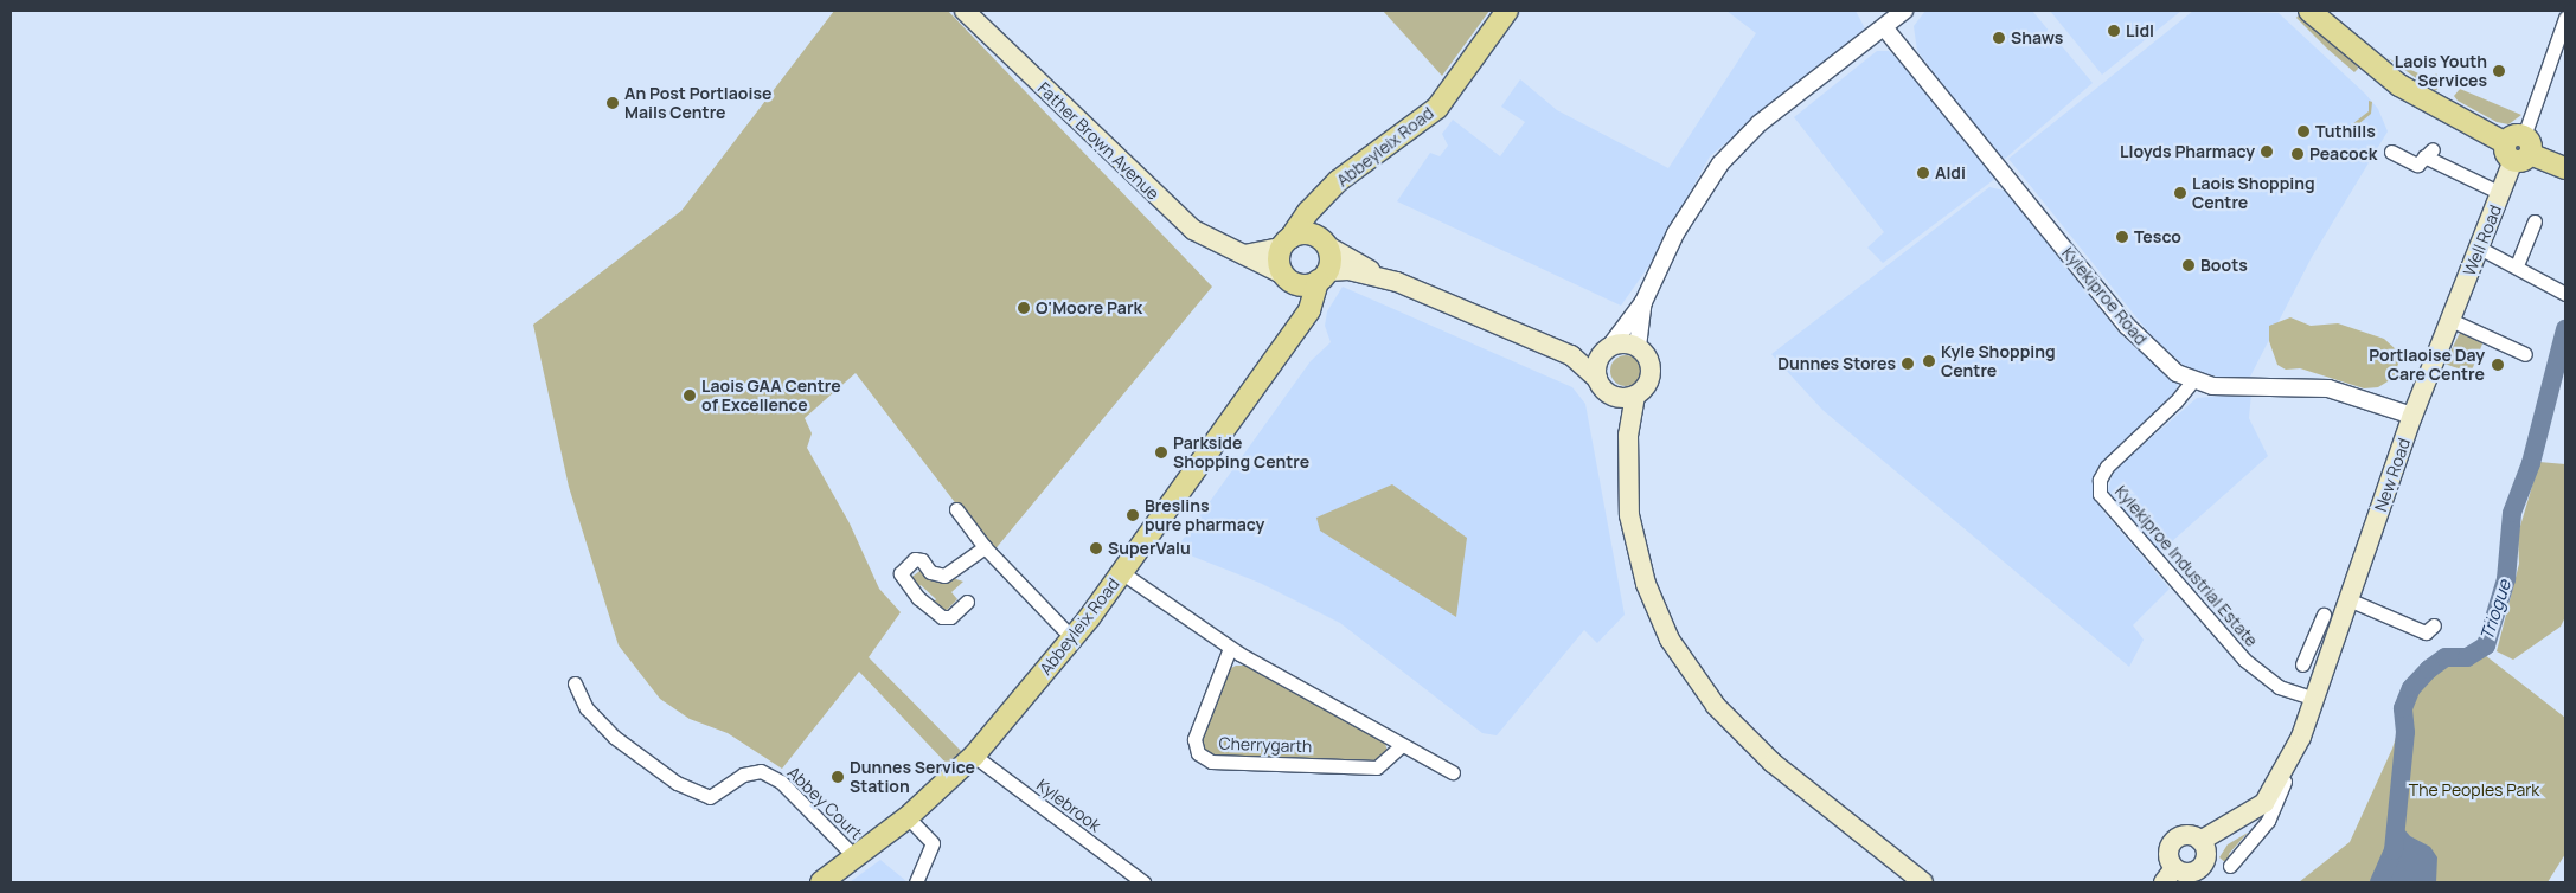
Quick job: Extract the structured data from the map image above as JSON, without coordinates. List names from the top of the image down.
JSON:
{
  "streets": {
    "main road": [
      "Father Brown Avenue",
      "Abbeyleix Road",
      "Well Road",
      "New Road"
    ],
    "street": [
      "Kylekiproe Road",
      "Kylekiproe Industrial Estate",
      "Cherrygarth",
      "Abbey Court",
      "Kylebrook"
    ]
  },
  "crossings": [
    ["Father Brown Avenue", "Abbeyleix Road"],
    ["Abbeyleix Road", "Abbey Court"],
    ["Abbeyleix Road", "Kylebrook"],
    ["Well Road", "New Road"],
    ["Kylekiproe Road", "New Road"],
    ["Kylekiproe Road", "Kylekiproe Industrial Estate"],
    ["New Road", "Kylekiproe Industrial Estate"]
  ],
  "water": ["Triogue"],
  "parks": ["The Peoples Park"],
  "places": [
    "Lidl",
    "Shaws",
    "Laois Youth Services",
    "An Post Portlaoise Mails Centre",
    "Tuthills",
    "Lloyds Pharmacy",
    "Peacock",
    "Aldi",
    "Laois Shopping Centre",
    "Tesco",
    "Boots",
    "O'Moore Park",
    "Kyle Shopping Centre",
    "Dunnes Stores",
    "Portlaoise Day Care Centre",
    "Laois GAA Centre of Excellence",
    "Parkside Shopping Centre",
    "Breslins pure pharmacy",
    "SuperValu",
    "Dunnes Service Station"
  ]
}
